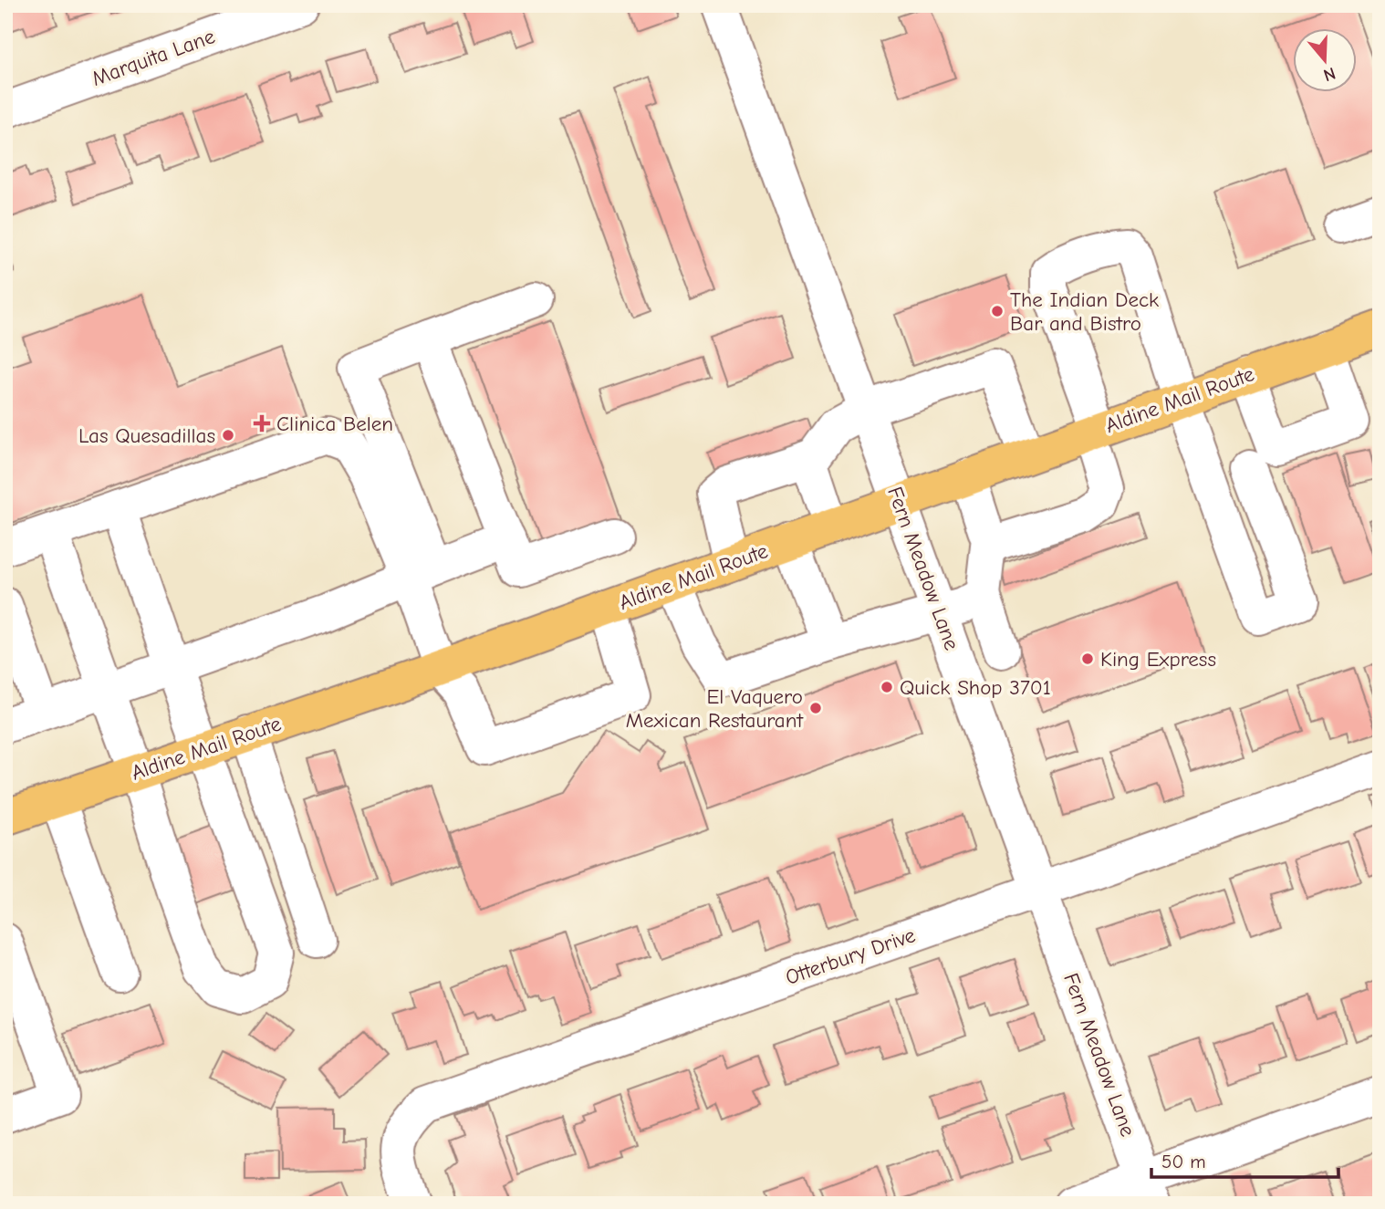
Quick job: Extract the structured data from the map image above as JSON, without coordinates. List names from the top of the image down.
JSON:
{
  "streets": {
    "main road": ["Aldine Mail Route"],
    "street": ["Marquita Lane", "Fern Meadow Lane", "Otterbury Drive"]
  },
  "crossings": [
    ["Aldine Mail Route", "Fern Meadow Lane"],
    ["Fern Meadow Lane", "Otterbury Drive"]
  ],
  "places": {
    "other": [
      "The Indian Deck Bar and Bistro",
      "Las Quesadillas",
      "King Express",
      "Quick Shop 3701",
      "El Vaquero Mexican Restaurant"
    ],
    "health": ["Clinica Belen"]
  },
  "scale_bar": "50 m",
  "north": "bottom"
}
